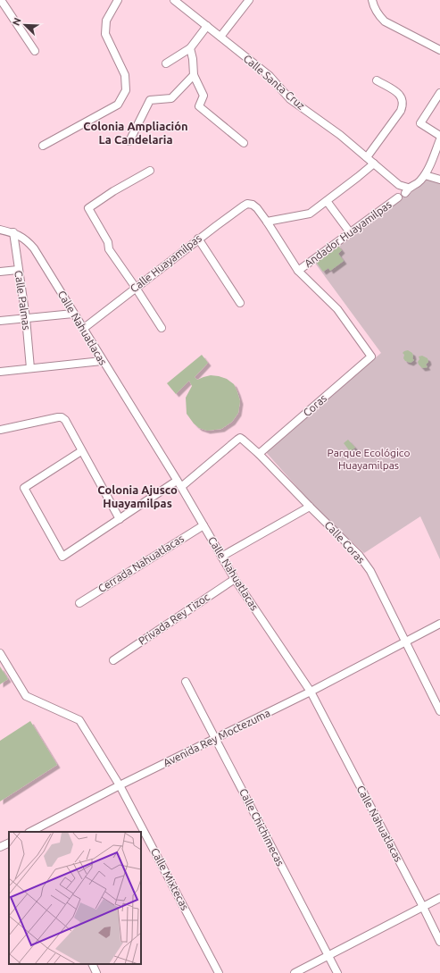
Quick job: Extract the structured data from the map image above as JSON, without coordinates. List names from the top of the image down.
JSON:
{
  "streets": {
    "street": [
      "Calle Santa Cruz",
      "Andador Huayamilpas",
      "Calle Huayamilpas",
      "Calle Palmas",
      "Calle Nahuatlacas",
      "Coras",
      "Calle Coras",
      "Cerrada Nahuatlacas",
      "Privada Rey Tizoc",
      "Avenida Rey Moctezuma",
      "Calle Chichimecas",
      "Calle Mixtecas"
    ]
  },
  "crossings": [
    ["Andador Huayamilpas", "Coras"],
    ["Calle Huayamilpas", "Calle Nahuatlacas"],
    ["Calle Palmas", "Calle Nahuatlacas"],
    ["Calle Nahuatlacas", "Calle Coras"],
    ["Calle Nahuatlacas", "Cerrada Nahuatlacas"],
    ["Calle Nahuatlacas", "Privada Rey Tizoc"],
    ["Calle Nahuatlacas", "Avenida Rey Moctezuma"],
    ["Coras", "Calle Coras"],
    ["Calle Coras", "Avenida Rey Moctezuma"],
    ["Avenida Rey Moctezuma", "Calle Chichimecas"],
    ["Avenida Rey Moctezuma", "Calle Mixtecas"]
  ],
  "districts": ["Colonia Ampliación La Candelaria", "Colonia Ajusco Huayamilpas"],
  "parks": ["Parque Ecológico Huayamilpas"],
  "north": "top left"
}
